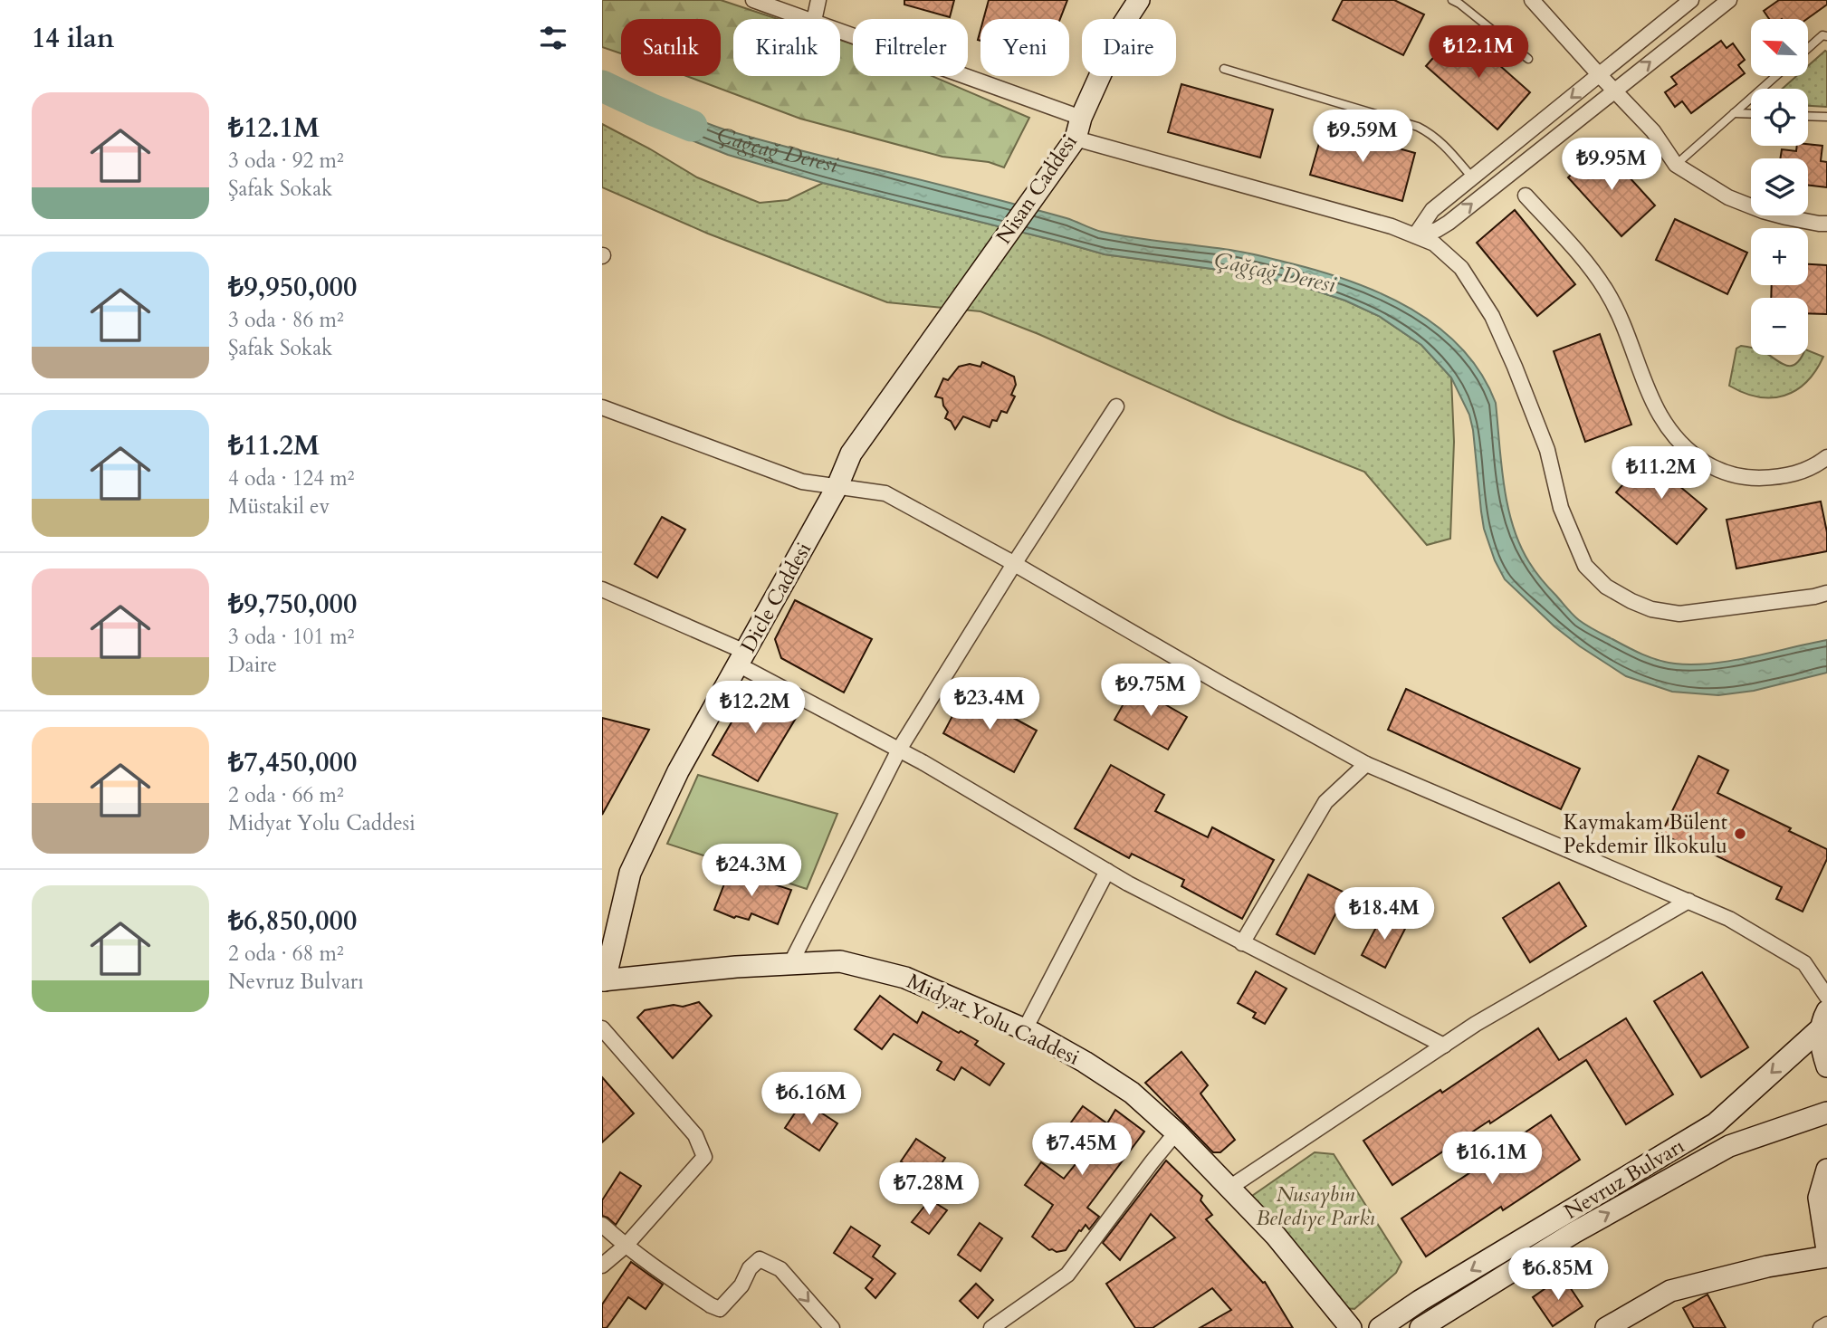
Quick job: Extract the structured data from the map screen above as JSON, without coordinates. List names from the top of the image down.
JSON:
{
  "streets": {
    "street": [
      "Nisan Caddesi",
      "Dicle Caddesi",
      "Midyat Yolu Caddesi",
      "Nevruz Bulvarı"
    ]
  },
  "crossings": [
    ["Nisan Caddesi", "Dicle Caddesi"],
    ["Dicle Caddesi", "Midyat Yolu Caddesi"]
  ],
  "water": ["Çağçağ Deresi"],
  "parks": ["Nusaybin Belediye Parkı"],
  "places": ["Kaymakam Bülent Pekdemir İlkokulu"],
  "north": "top left",
  "page": {
    "heading": "14 ilan",
    "map_buttons": ["+", "−"],
    "chip": [
      "Satılık",
      "Kiralık",
      "Filtreler",
      "Yeni",
      "Daire"
    ],
    "price": [
      "₺12.1M",
      "₺9.59M",
      "₺9.95M",
      "₺11.2M",
      "₺9.75M",
      "₺23.4M",
      "₺12.2M",
      "₺24.3M",
      "₺18.4M",
      "₺6.16M",
      "₺7.45M",
      "₺16.1M",
      "₺7.28M",
      "₺6.85M"
    ],
    "list": [
      {
        "name": "₺12.1M",
        "note": "3 oda · 92 m² · Şafak Sokak"
      },
      {
        "name": "₺9,950,000",
        "note": "3 oda · 86 m² · Şafak Sokak"
      },
      {
        "name": "₺11.2M",
        "note": "4 oda · 124 m² · Müstakil ev"
      },
      {
        "name": "₺9,750,000",
        "note": "3 oda · 101 m² · Daire"
      },
      {
        "name": "₺7,450,000",
        "note": "2 oda · 66 m² · Midyat Yolu Caddesi"
      },
      {
        "name": "₺6,850,000",
        "note": "2 oda · 68 m² · Nevruz Bulvarı"
      }
    ]
  }
}
